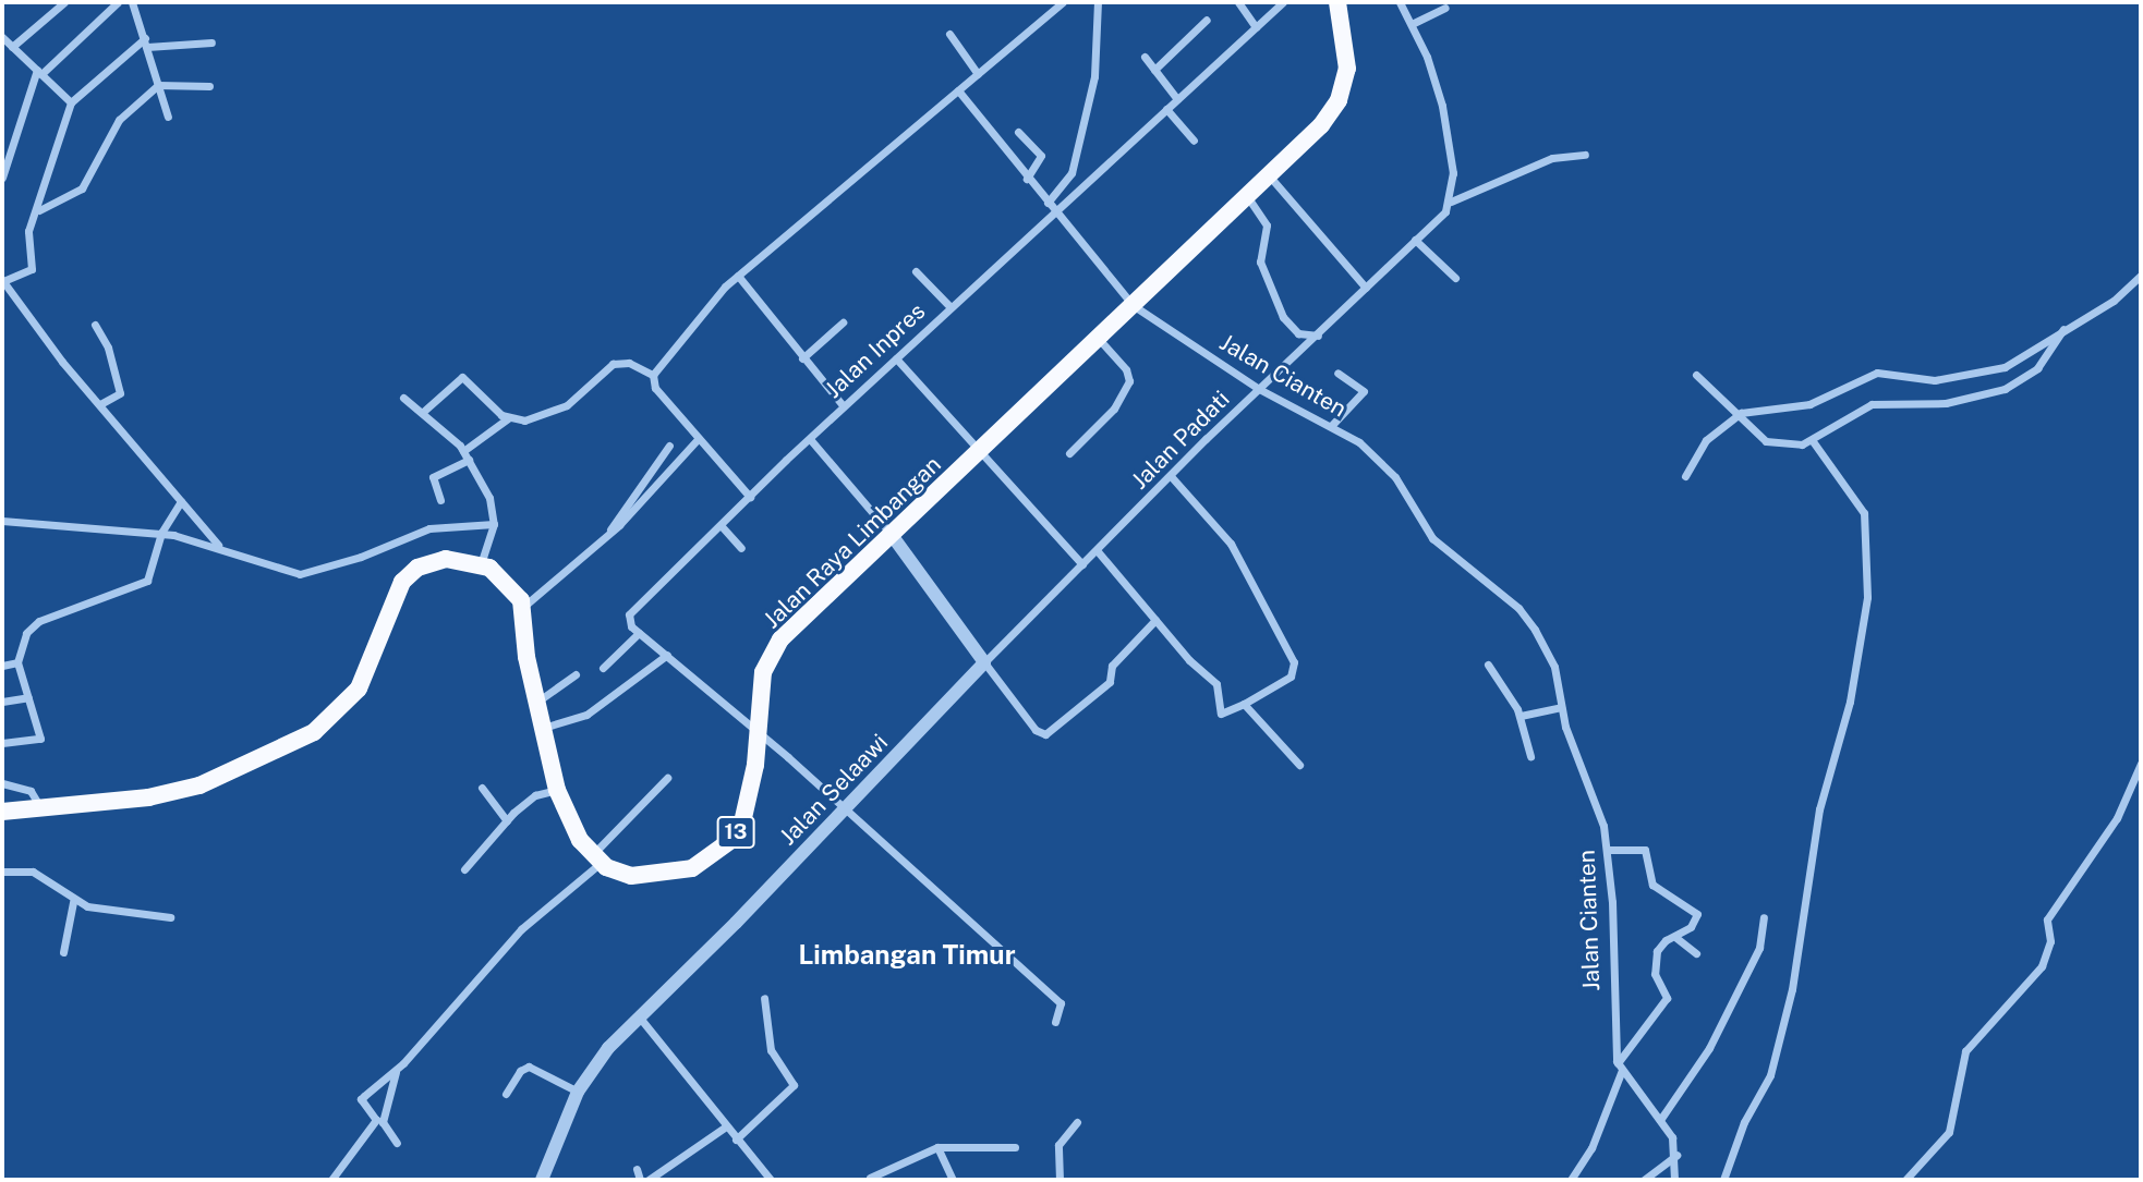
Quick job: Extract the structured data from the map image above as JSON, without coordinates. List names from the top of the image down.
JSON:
{
  "streets": {
    "highway": ["Jalan Raya Limbangan", "13"],
    "street": [
      "Jalan Inpres",
      "Jalan Cianten",
      "Jalan Padati",
      "Jalan Selaawi"
    ]
  },
  "crossings": [
    ["Jalan Inpres", "Jalan Cianten"],
    ["Jalan Cianten", "Jalan Padati"],
    ["Jalan Cianten", "Jalan Raya Limbangan"],
    ["Jalan Padati", "Jalan Selaawi"]
  ],
  "districts": ["Limbangan Timur"]
}
